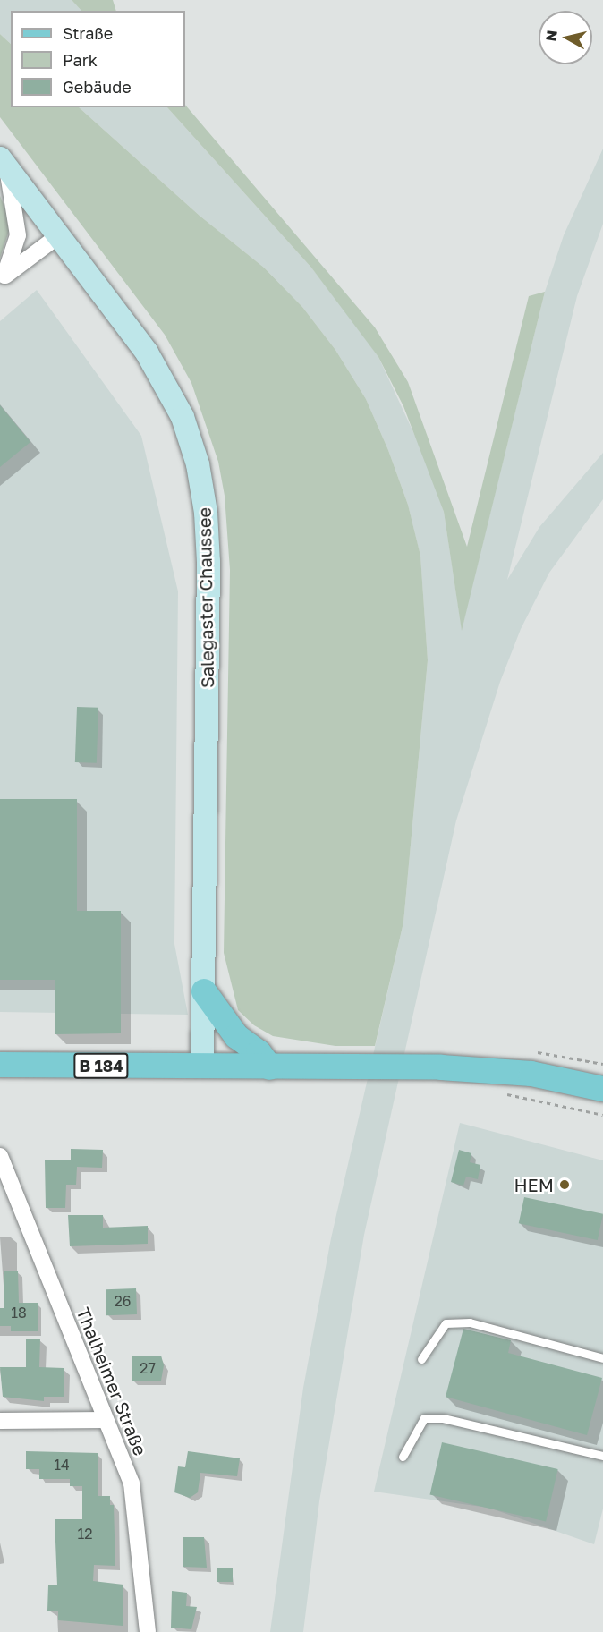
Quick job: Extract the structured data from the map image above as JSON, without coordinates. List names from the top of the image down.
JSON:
{
  "streets": {
    "main road": ["Salegaster Chaussee", "B 184"],
    "street": ["Thalheimer Straße"]
  },
  "crossings": [
    ["Salegaster Chaussee", "B 184"]
  ],
  "places": ["HEM"],
  "house_numbers": [
    "26",
    "18",
    "27",
    "14",
    "12"
  ],
  "legend": ["Straße", "Park", "Gebäude"],
  "north": "left"
}
